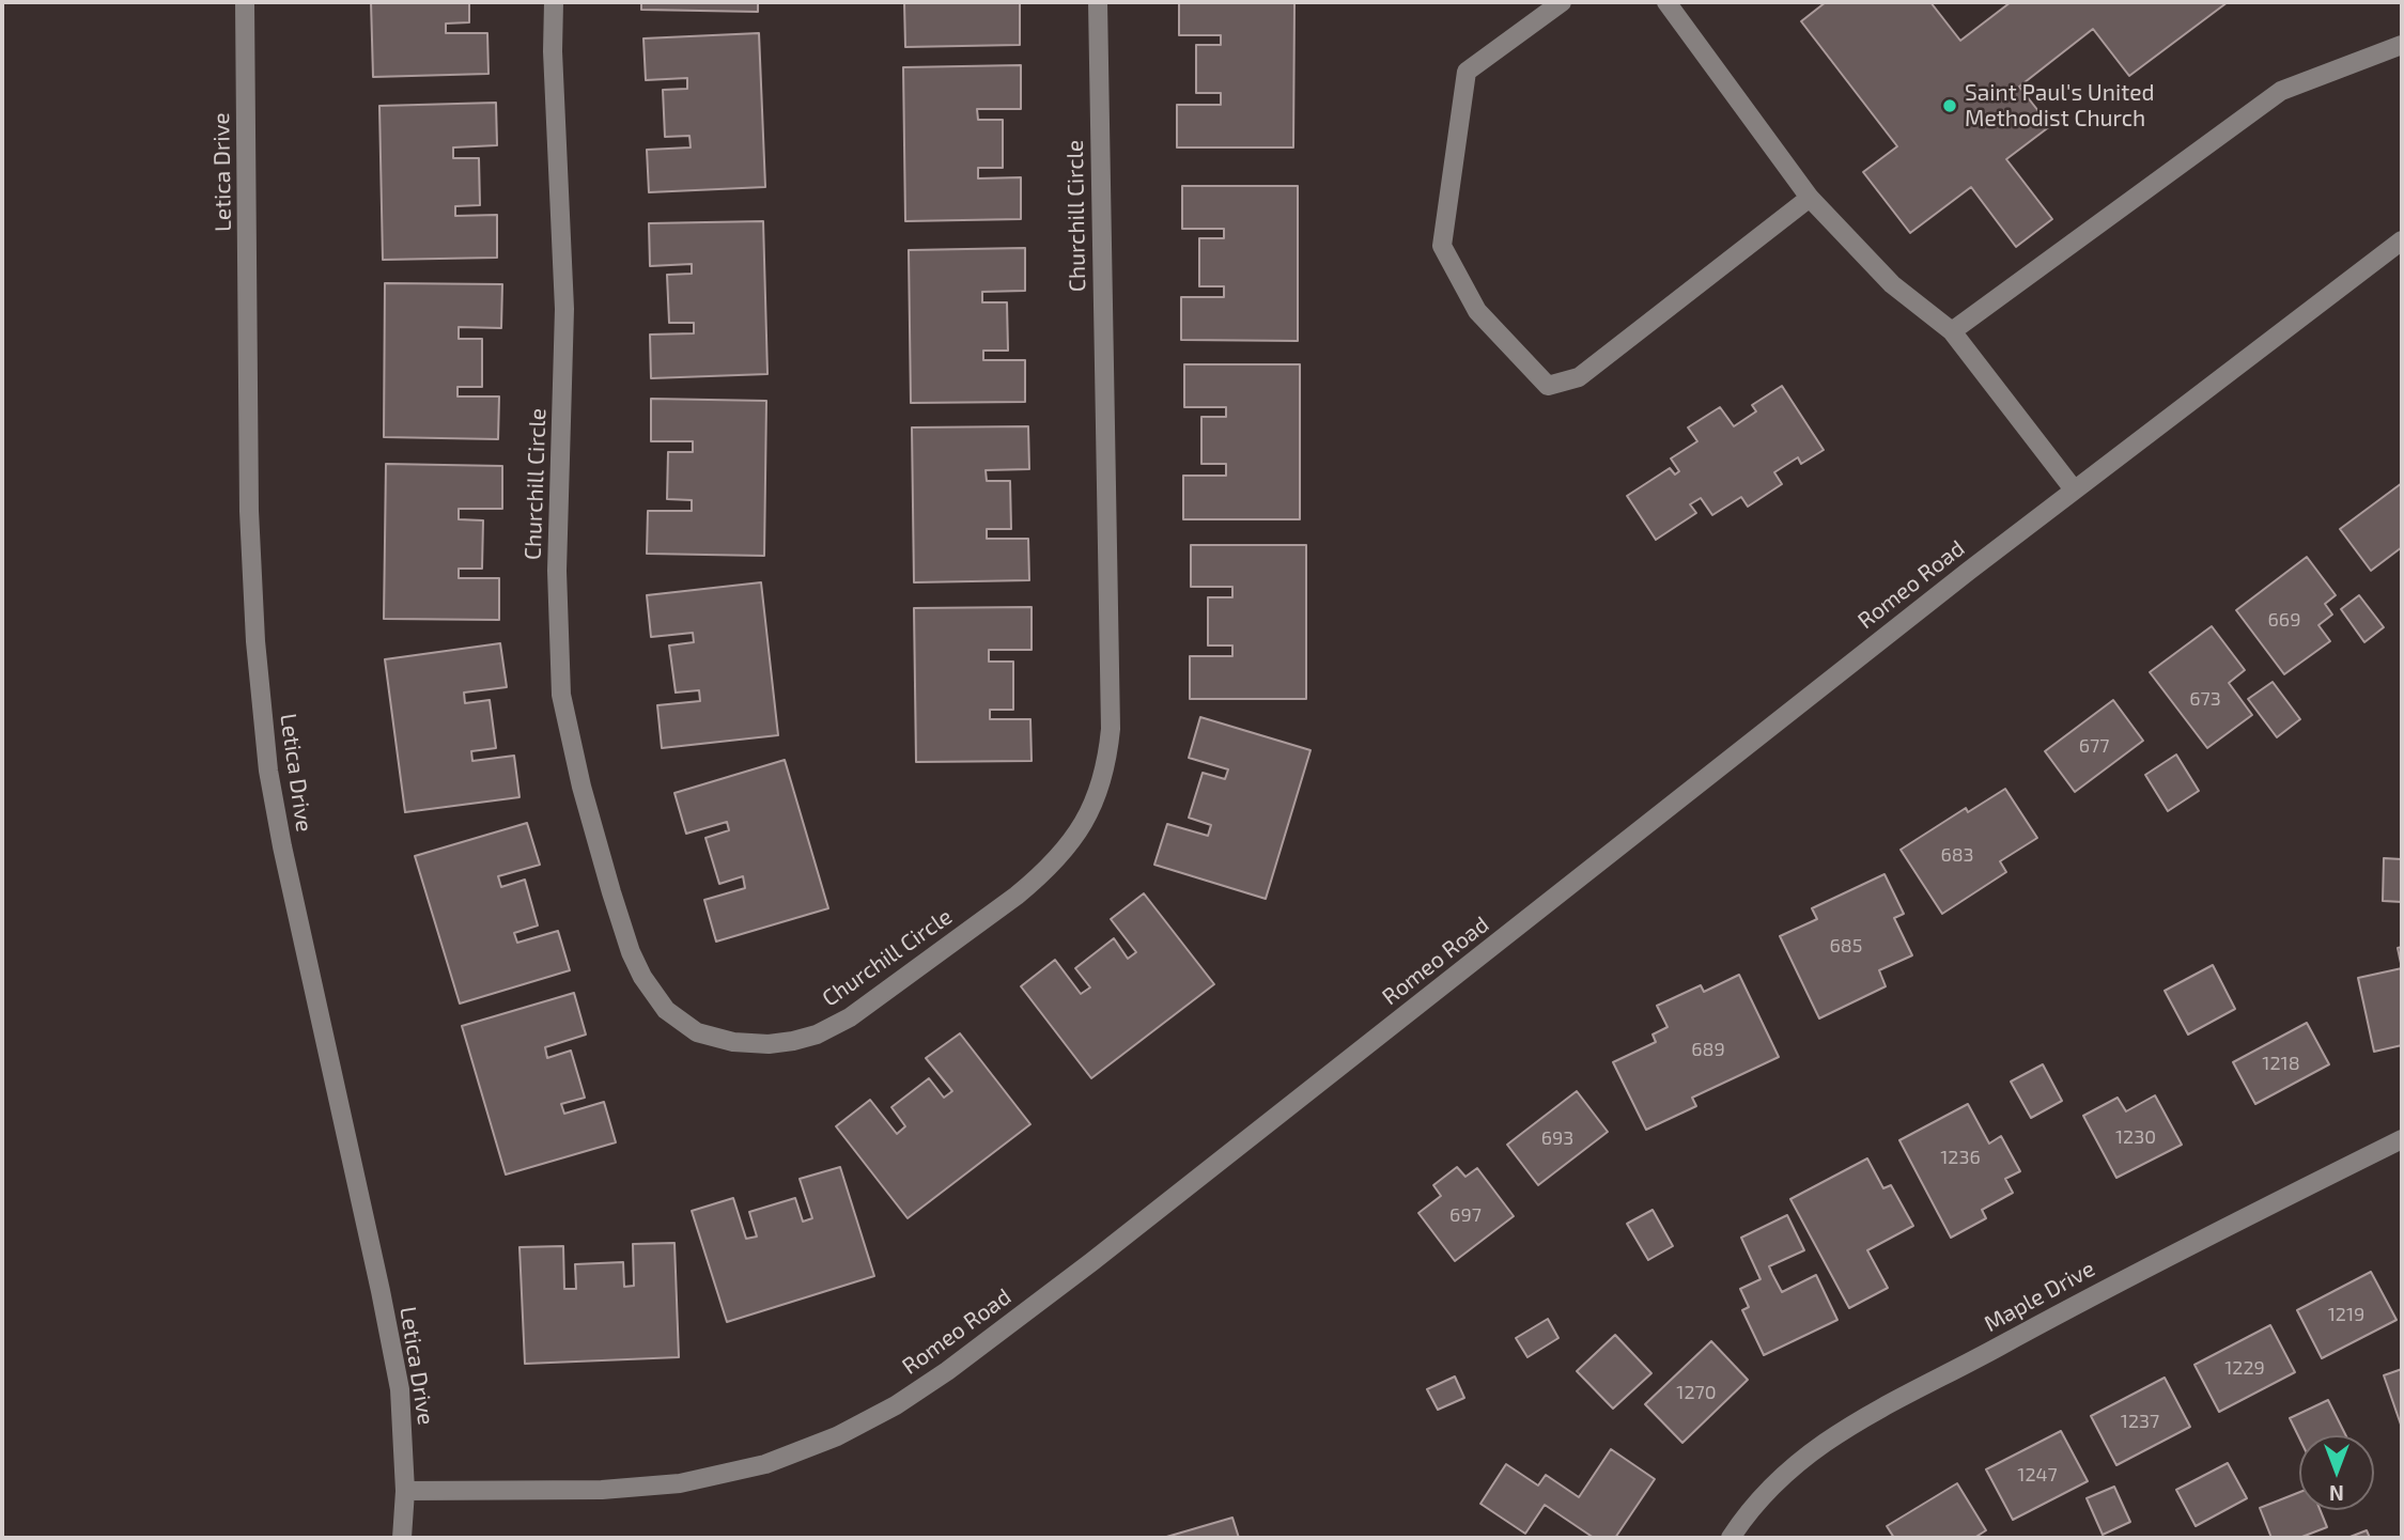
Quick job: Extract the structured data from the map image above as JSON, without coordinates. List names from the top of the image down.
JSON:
{
  "streets": {
    "street": [
      "Letica Drive",
      "Churchill Circle",
      "Romeo Road",
      "Maple Drive"
    ]
  },
  "crossings": [
    ["Letica Drive", "Romeo Road"]
  ],
  "places": ["Saint Paul's United Methodist Church"],
  "house_numbers": [
    "669",
    "673",
    "677",
    "683",
    "685",
    "689",
    "1218",
    "1230",
    "693",
    "1236",
    "697",
    "1219",
    "1229",
    "1270",
    "1237",
    "1247"
  ],
  "north": "bottom"
}
